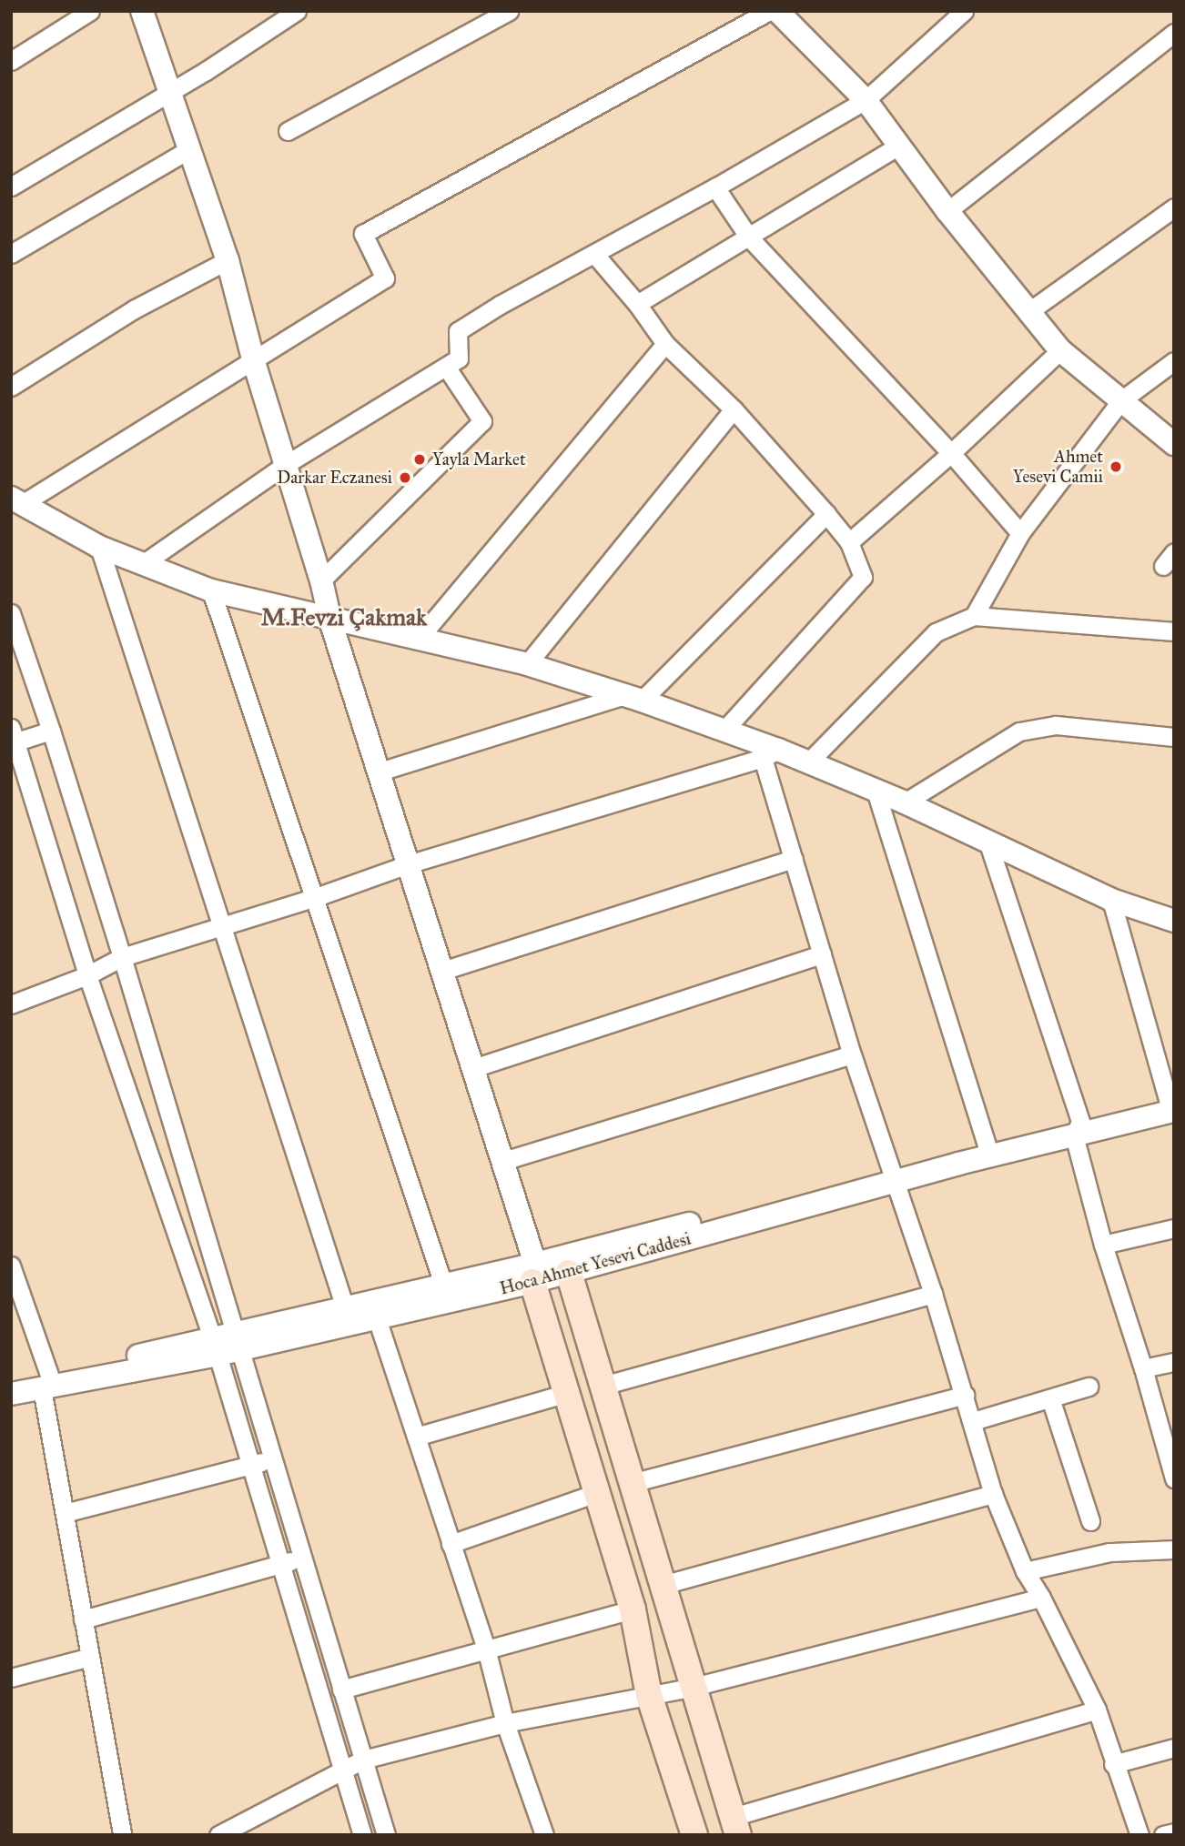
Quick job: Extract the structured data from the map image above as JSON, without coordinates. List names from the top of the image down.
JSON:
{
  "streets": {
    "street": ["Hoca Ahmet Yesevi Caddesi"]
  },
  "districts": ["M.Fevzi Çakmak"],
  "places": ["Yayla Market", "Ahmet Yesevi Camii", "Darkar Eczanesi"]
}
